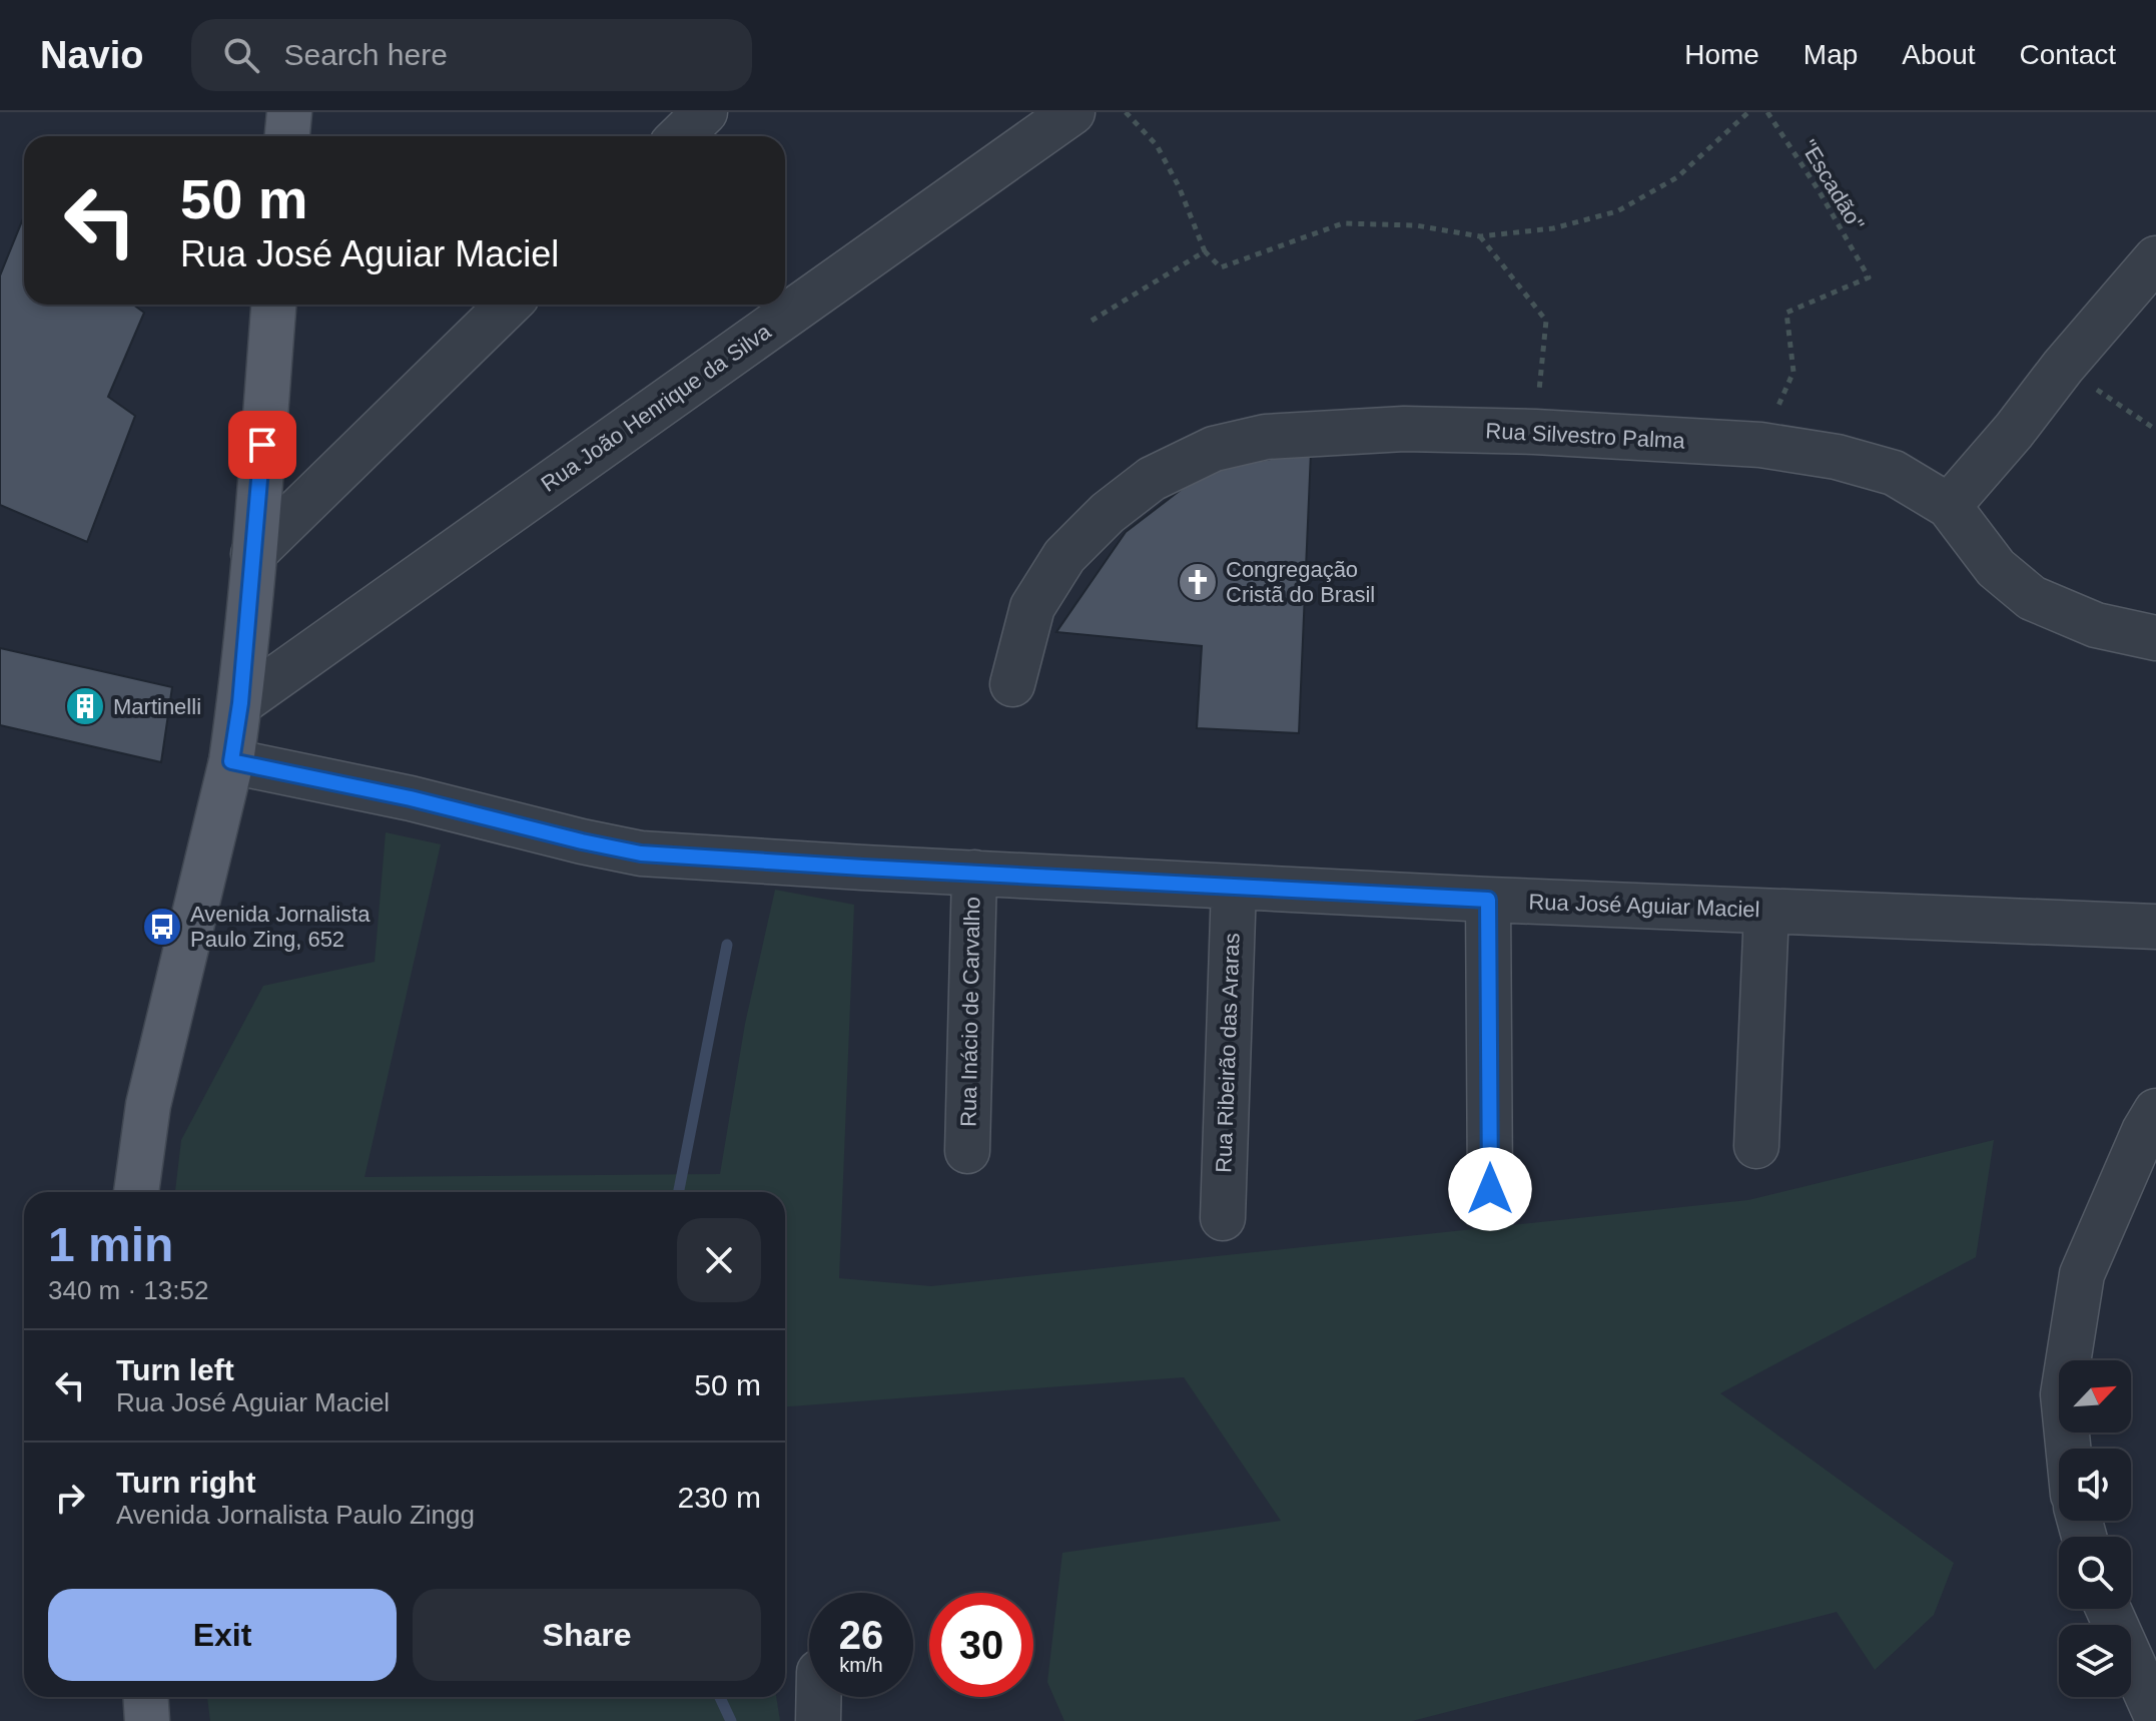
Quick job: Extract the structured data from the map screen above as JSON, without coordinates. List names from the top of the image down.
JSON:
{
  "streets": {
    "street": [
      "Rua João Henrique da Silva",
      "Rua Silvestro Palma",
      "Rua José Aguiar Maciel",
      "Rua Inácio de Carvalho",
      "Rua Ribeirão das Araras"
    ],
    "path": ["\"Escadão\""]
  },
  "crossings": [
    ["\"Escadão\"", "Rua Silvestro Palma"],
    ["Rua José Aguiar Maciel", "Rua Inácio de Carvalho"],
    ["Rua José Aguiar Maciel", "Rua Ribeirão das Araras"]
  ],
  "places": {
    "church": ["Congregação Cristã do Brasil"],
    "building": ["Martinelli"],
    "bus stop": ["Avenida Jornalista Paulo Zing, 652"]
  },
  "north": "top right",
  "page": {
    "header": "Navio",
    "search": "Search here",
    "nav": [
      "Home",
      "Map",
      "About",
      "Contact"
    ],
    "turn": ["50 m", "Rua José Aguiar Maciel"],
    "heading": ["1 min", "340 m · 13:52"],
    "list": [
      {
        "name": "Turn left",
        "note": "Rua José Aguiar Maciel",
        "value": "50 m"
      },
      {
        "name": "Turn right",
        "note": "Avenida Jornalista Paulo Zingg",
        "value": "230 m"
      }
    ],
    "buttons": ["Exit", "Share"],
    "speed": "26 km/h",
    "limit": "30"
  }
}
